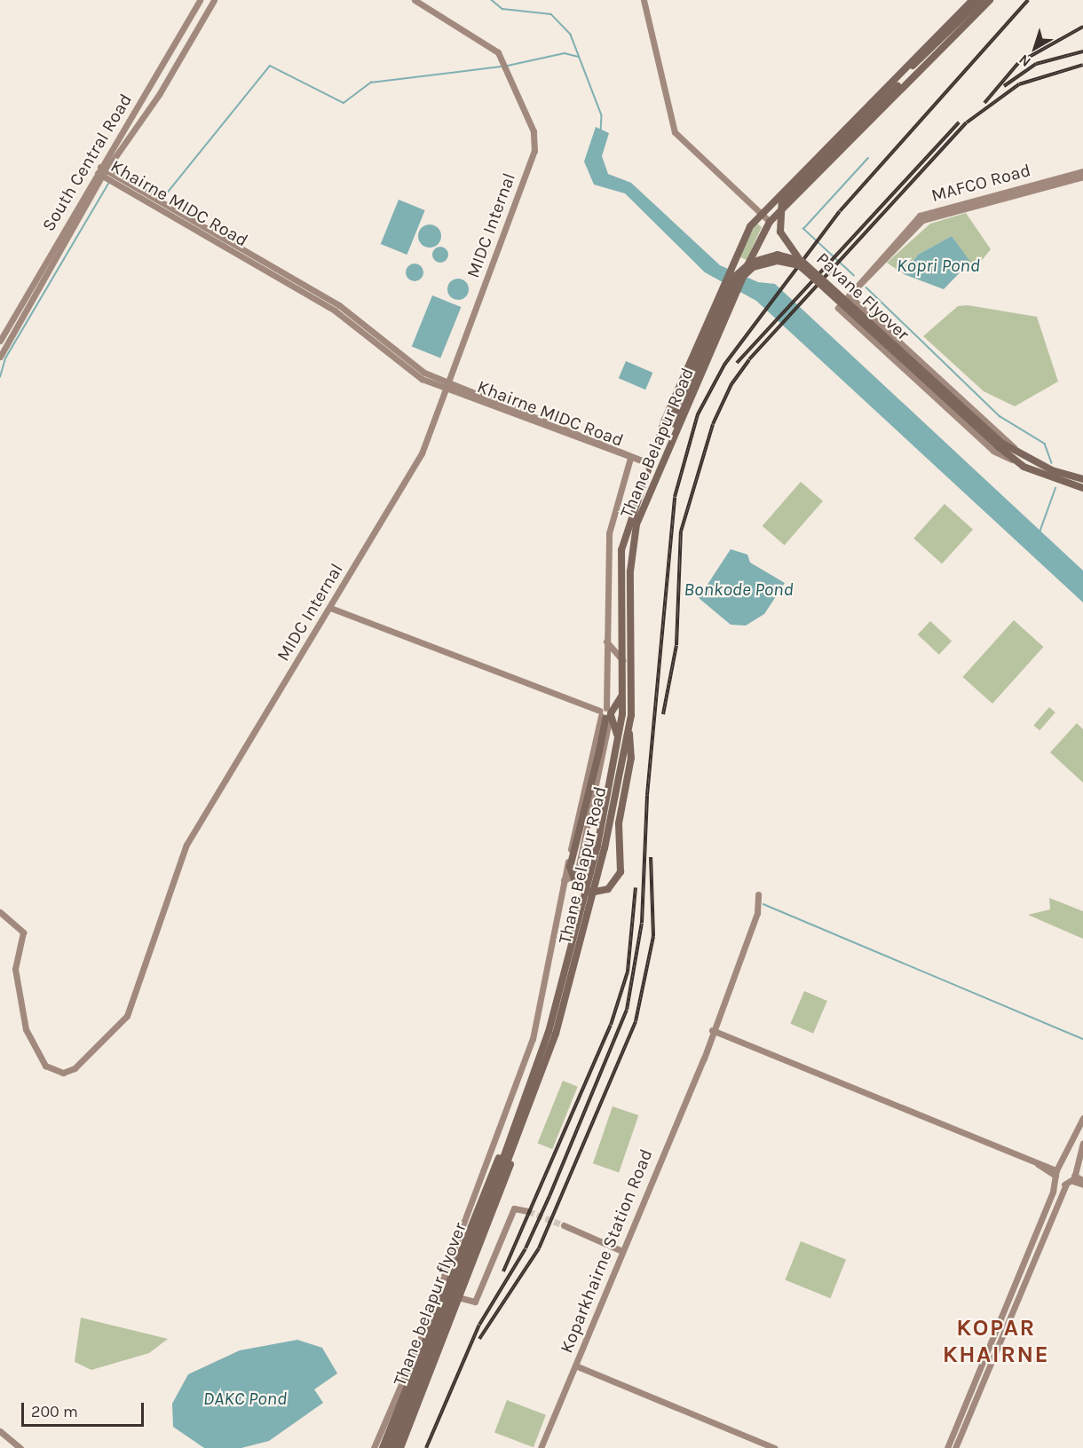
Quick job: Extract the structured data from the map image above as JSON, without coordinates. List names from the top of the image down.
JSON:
{
  "streets": {
    "main road": ["Pavane Flyover", "Thane Belapur Road", "Thane belapur flyover"],
    "street": [
      "South Central Road",
      "MAFCO Road",
      "Khairne MIDC Road",
      "MIDC Internal",
      "Koparkhairne Station Road"
    ]
  },
  "crossings": [
    ["South Central Road", "Khairne MIDC Road"],
    ["MAFCO Road", "Pavane Flyover"],
    ["Khairne MIDC Road", "MIDC Internal"],
    ["Khairne MIDC Road", "Pavane Flyover"],
    ["Khairne MIDC Road", "Thane Belapur Road"],
    ["Pavane Flyover", "Thane Belapur Road"]
  ],
  "districts": ["KOPAR KHAIRNE"],
  "water": ["Kopri Pond", "Bonkode Pond", "DAKC Pond"],
  "scale_bar": "200 m",
  "north": "bottom left"
}
